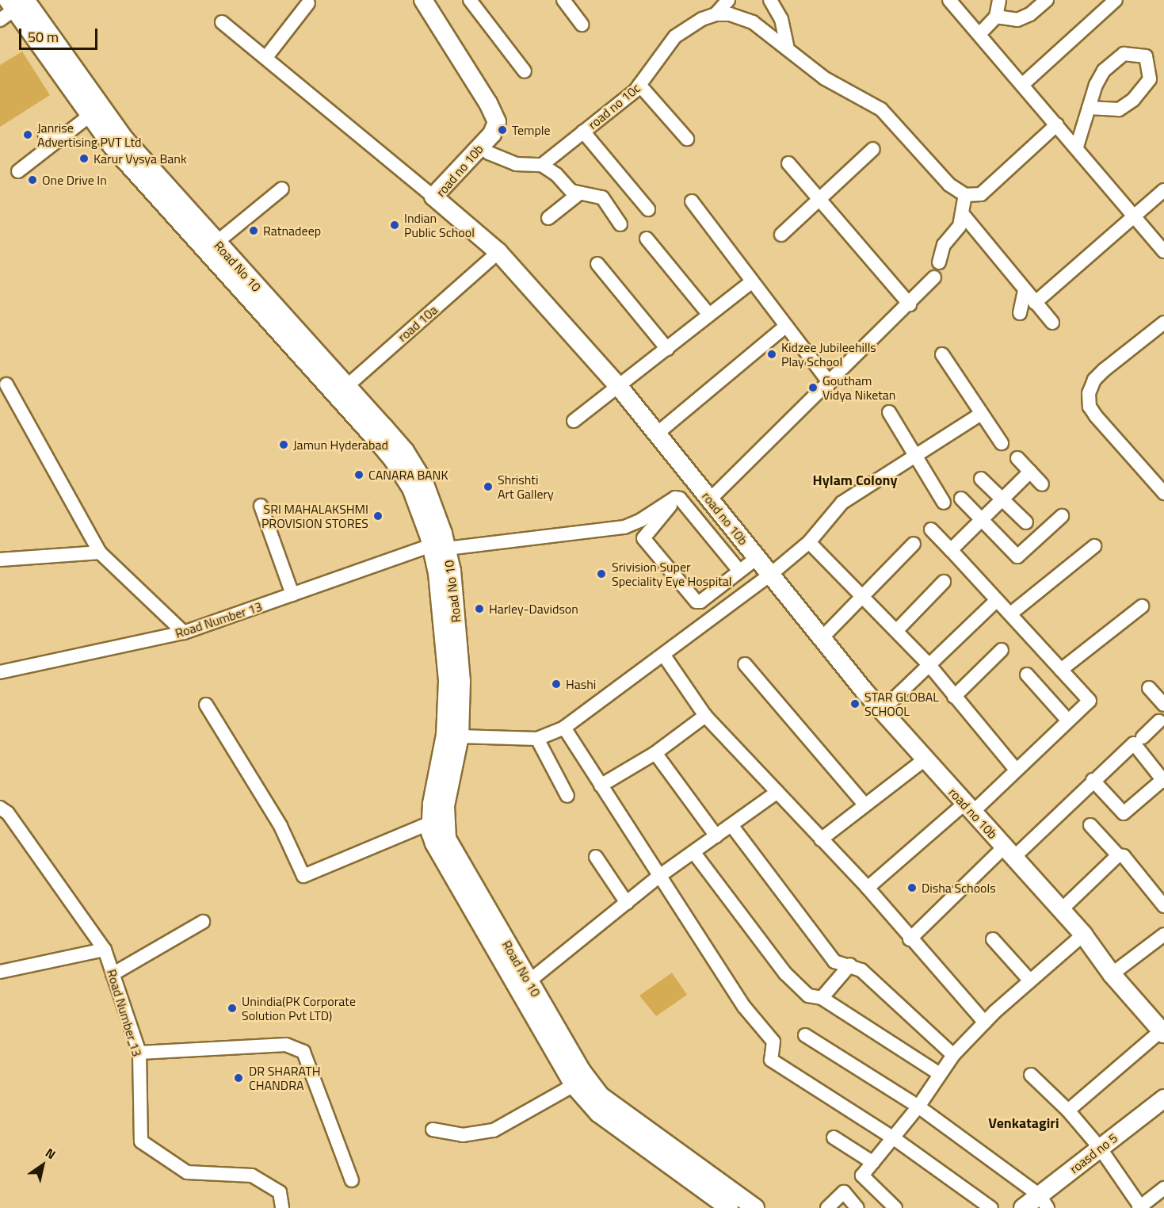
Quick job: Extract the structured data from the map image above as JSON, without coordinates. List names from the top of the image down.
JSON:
{
  "streets": {
    "main road": ["road no 10b", "Road No 10", "roasd no 5"],
    "street": ["road no 10c", "road 10a", "Road Number 13"]
  },
  "crossings": [
    ["road no 10b", "road 10a"],
    ["Road No 10", "road 10a"],
    ["Road No 10", "Road Number 13"]
  ],
  "districts": ["Hylam Colony", "Venkatagiri"],
  "places": [
    "Temple",
    "Janrise Advertising PVT Ltd",
    "Karur Vysya Bank",
    "One Drive In",
    "Indian Public School",
    "Ratnadeep",
    "Kidzee Jubileehills Play School",
    "Goutham Vidya Niketan",
    "Jamun Hyderabad",
    "CANARA BANK",
    "Shrishti Art Gallery",
    "SRI MAHALAKSHMI PROVISION STORES",
    "Srivision Super Speciality Eye Hospital",
    "Harley-Davidson",
    "Hashi",
    "STAR GLOBAL SCHOOL",
    "Disha Schools",
    "Unindia(PK Corporate Solution Pvt LTD)",
    "DR SHARATH CHANDRA"
  ],
  "scale_bar": "50 m",
  "north": "top right"
}
